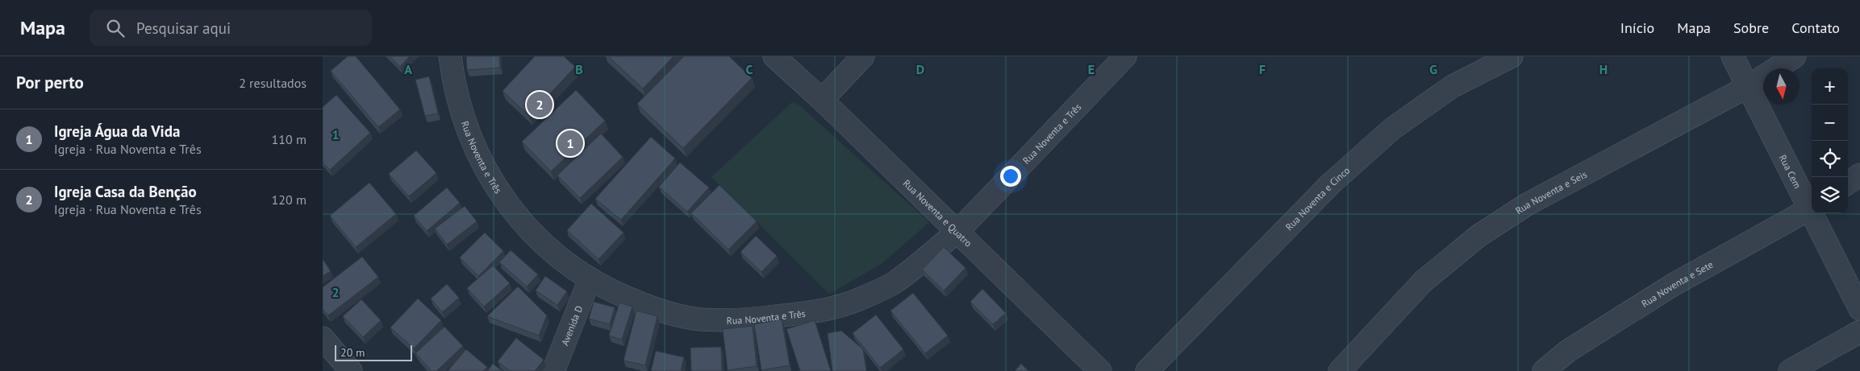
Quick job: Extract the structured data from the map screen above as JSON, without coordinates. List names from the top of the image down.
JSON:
{
  "streets": {
    "street": [
      "Rua Noventa e Três",
      "Rua Cem",
      "Rua Noventa e Seis",
      "Rua Noventa e Cinco",
      "Rua Noventa e Quatro",
      "Rua Noventa e Sete",
      "Avenida D"
    ]
  },
  "crossings": [
    ["Rua Noventa e Três", "Rua Noventa e Quatro"],
    ["Rua Noventa e Três", "Avenida D"],
    ["Rua Cem", "Rua Noventa e Seis"]
  ],
  "scale_bar": "20 m",
  "north": "bottom",
  "page": {
    "header": "Mapa",
    "search": "Pesquisar aqui",
    "nav": [
      "Início",
      "Mapa",
      "Sobre",
      "Contato"
    ],
    "heading": ["Por perto", "2 resultados"],
    "map_buttons": ["+", "−"],
    "pins": ["2", "1"],
    "list": [
      {
        "mark": "1",
        "name": "Igreja Água da Vida",
        "note": "Igreja · Rua Noventa e Três",
        "value": "110 m"
      },
      {
        "mark": "2",
        "name": "Igreja Casa da Benção",
        "note": "Igreja · Rua Noventa e Três",
        "value": "120 m"
      }
    ],
    "scale": "20 m"
  },
  "grid": {
    "columns": [
      "A",
      "B",
      "C",
      "D",
      "E",
      "F",
      "G",
      "H"
    ],
    "rows": ["1", "2"]
  }
}
